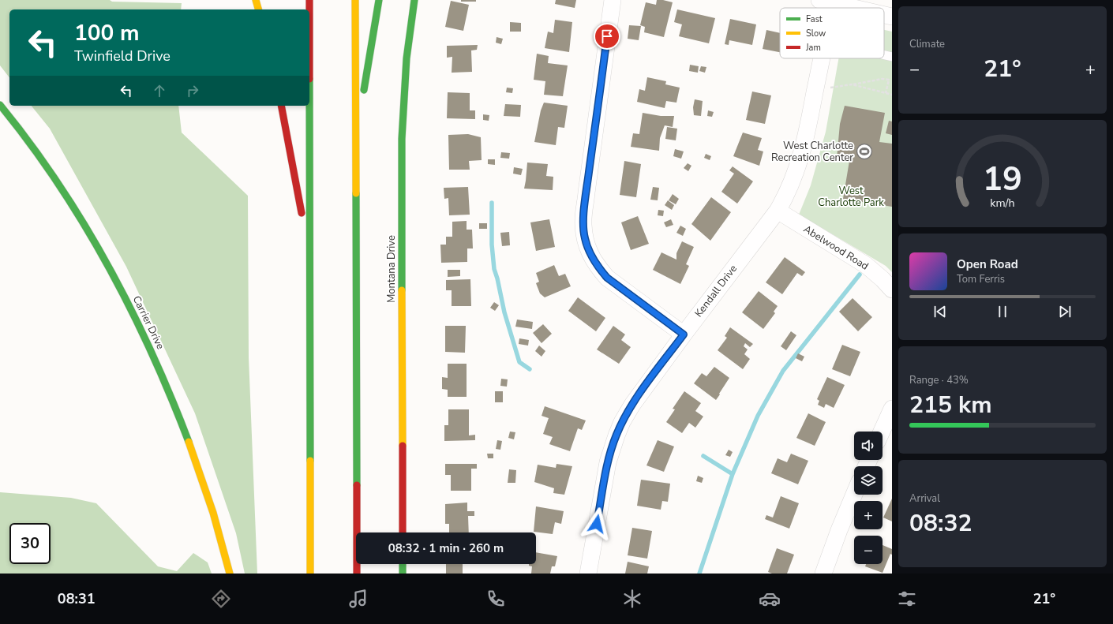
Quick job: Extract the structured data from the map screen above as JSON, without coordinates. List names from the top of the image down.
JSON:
{
  "streets": {
    "main road": ["Montana Drive", "Carrier Drive"],
    "street": ["Abelwood Road", "Kendall Drive"]
  },
  "crossings": [
    ["Abelwood Road", "Kendall Drive"]
  ],
  "parks": ["West Charlotte Park"],
  "places": {
    "sports": ["West Charlotte Recreation Center"]
  },
  "legend": ["Fast", "Slow", "Jam"],
  "page": {
    "tile": [
      "Climate",
      ["Range · 43%", "215 km"],
      ["Arrival", "08:32"]
    ],
    "turn": ["100 m", "Twinfield Drive"],
    "heat": ["−", "21°", "+"],
    "song": ["Open Road", "Tom Ferris"],
    "map_buttons": ["+", "−"],
    "limit": "30",
    "trip": "08:32 · 1 min · 260 m",
    "tabs": ["08:31", "21°"],
    "gauge": ["19", "km/h"]
  }
}
